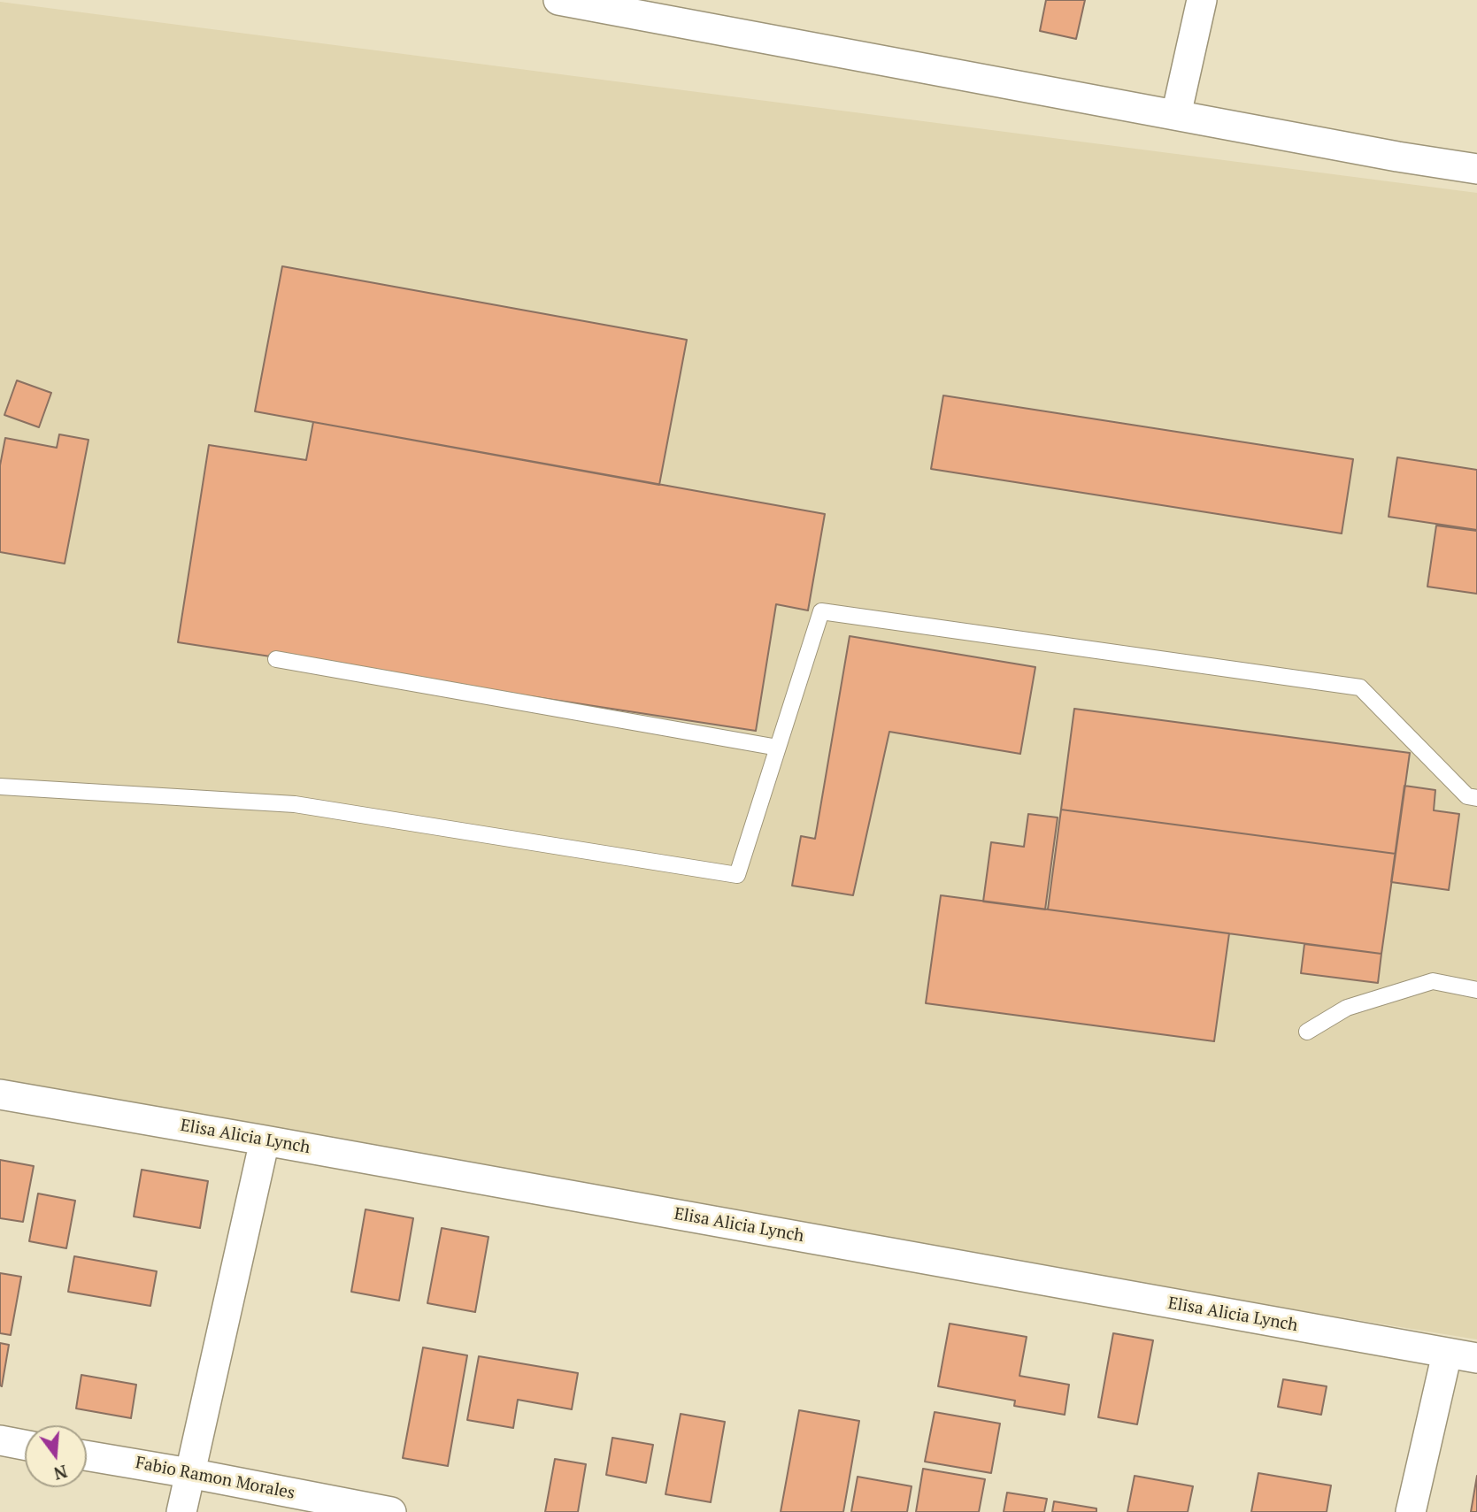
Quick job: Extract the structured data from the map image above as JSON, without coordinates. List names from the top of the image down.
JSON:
{
  "streets": {
    "street": ["Elisa Alicia Lynch", "Fabio Ramon Morales"]
  },
  "north": "bottom"
}
